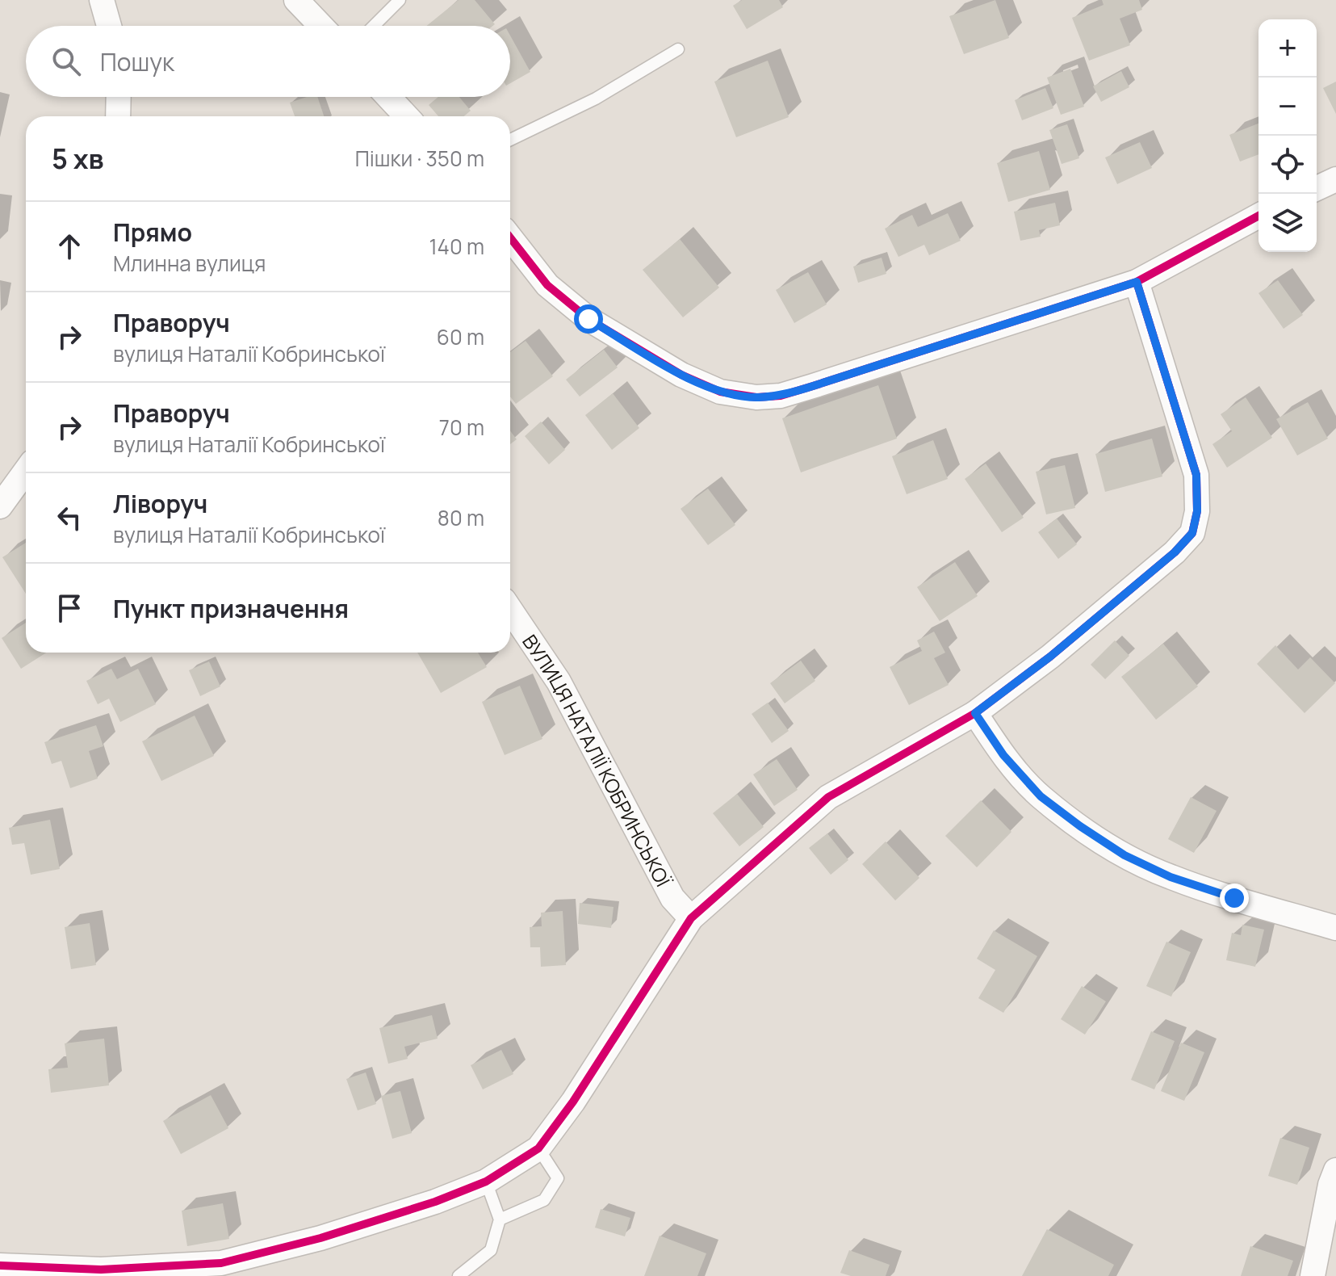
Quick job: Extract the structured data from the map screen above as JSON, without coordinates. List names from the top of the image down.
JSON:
{
  "streets": {
    "street": ["ВУЛИЦЯ НАТАЛІЇ КОБРИНСЬКОЇ"]
  },
  "page": {
    "map_buttons": ["+", "−"],
    "search": "Пошук",
    "heading": ["5 хв", "Пішки · 350 m"],
    "list": [
      ["Прямо", "Млинна вулиця", "140 m"],
      ["Праворуч", "вулиця Наталії Кобринської", "60 m"],
      ["Праворуч", "вулиця Наталії Кобринської", "70 m"],
      ["Ліворуч", "вулиця Наталії Кобринської", "80 m"],
      "Пункт призначення"
    ]
  }
}
